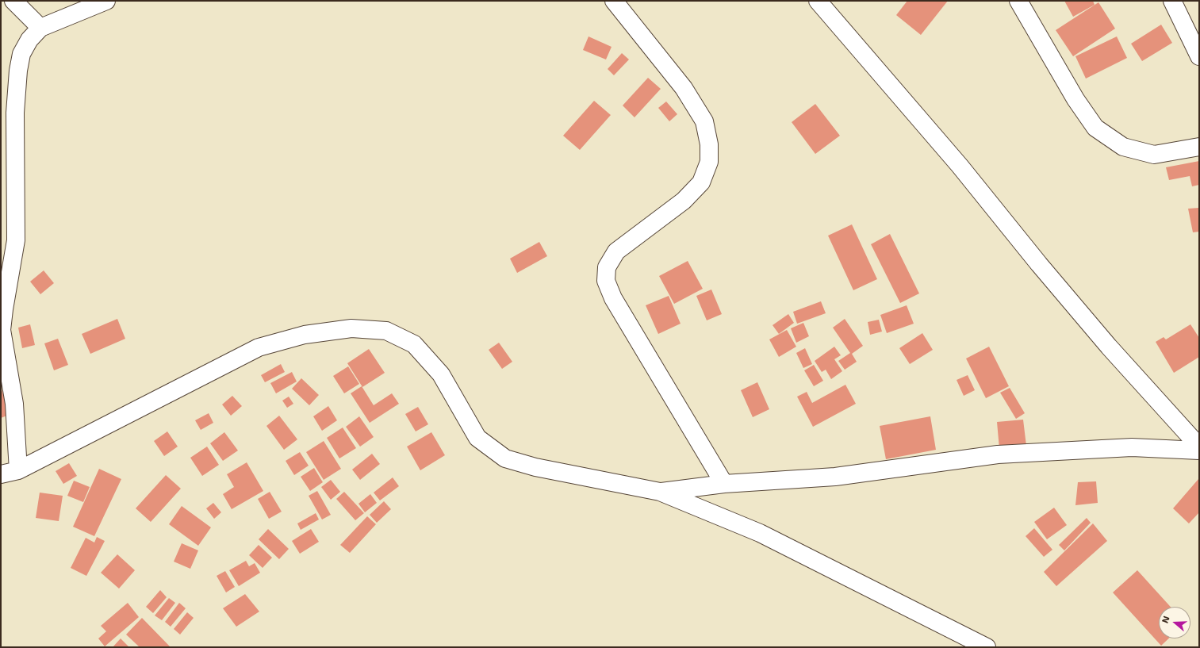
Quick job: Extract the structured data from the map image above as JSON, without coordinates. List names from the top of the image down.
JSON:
{
  "north": "left"
}
